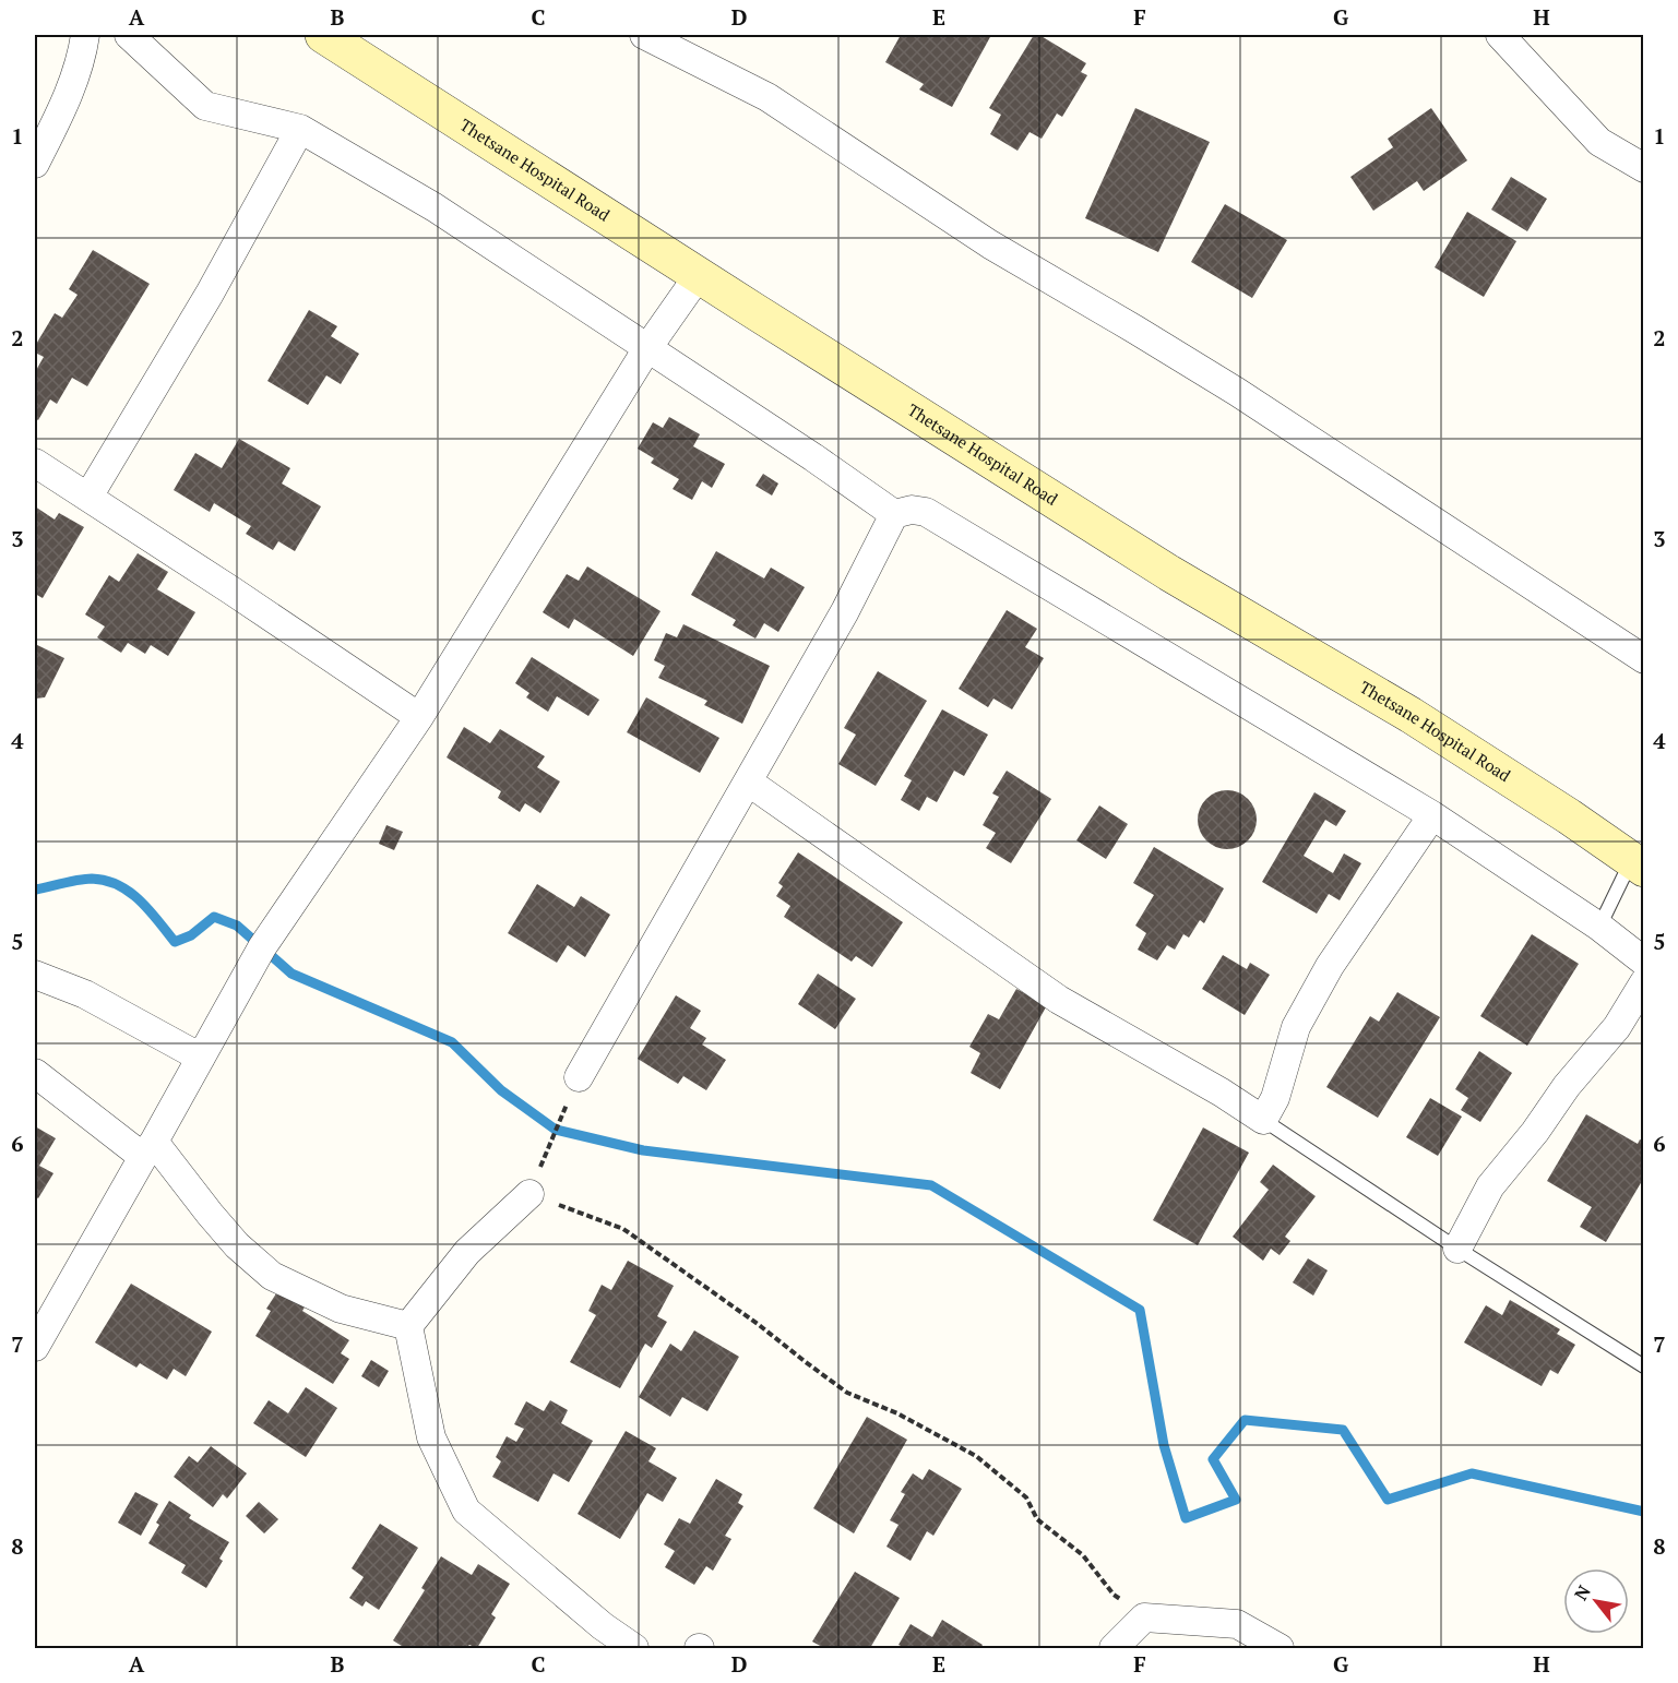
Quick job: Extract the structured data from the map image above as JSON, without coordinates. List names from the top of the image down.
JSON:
{
  "streets": {
    "main road": ["Thetsane Hospital Road"]
  },
  "north": "top left",
  "grid": {
    "columns": [
      "A",
      "B",
      "C",
      "D",
      "E",
      "F",
      "G",
      "H"
    ],
    "rows": [
      "1",
      "2",
      "3",
      "4",
      "5",
      "6",
      "7",
      "8"
    ]
  }
}
